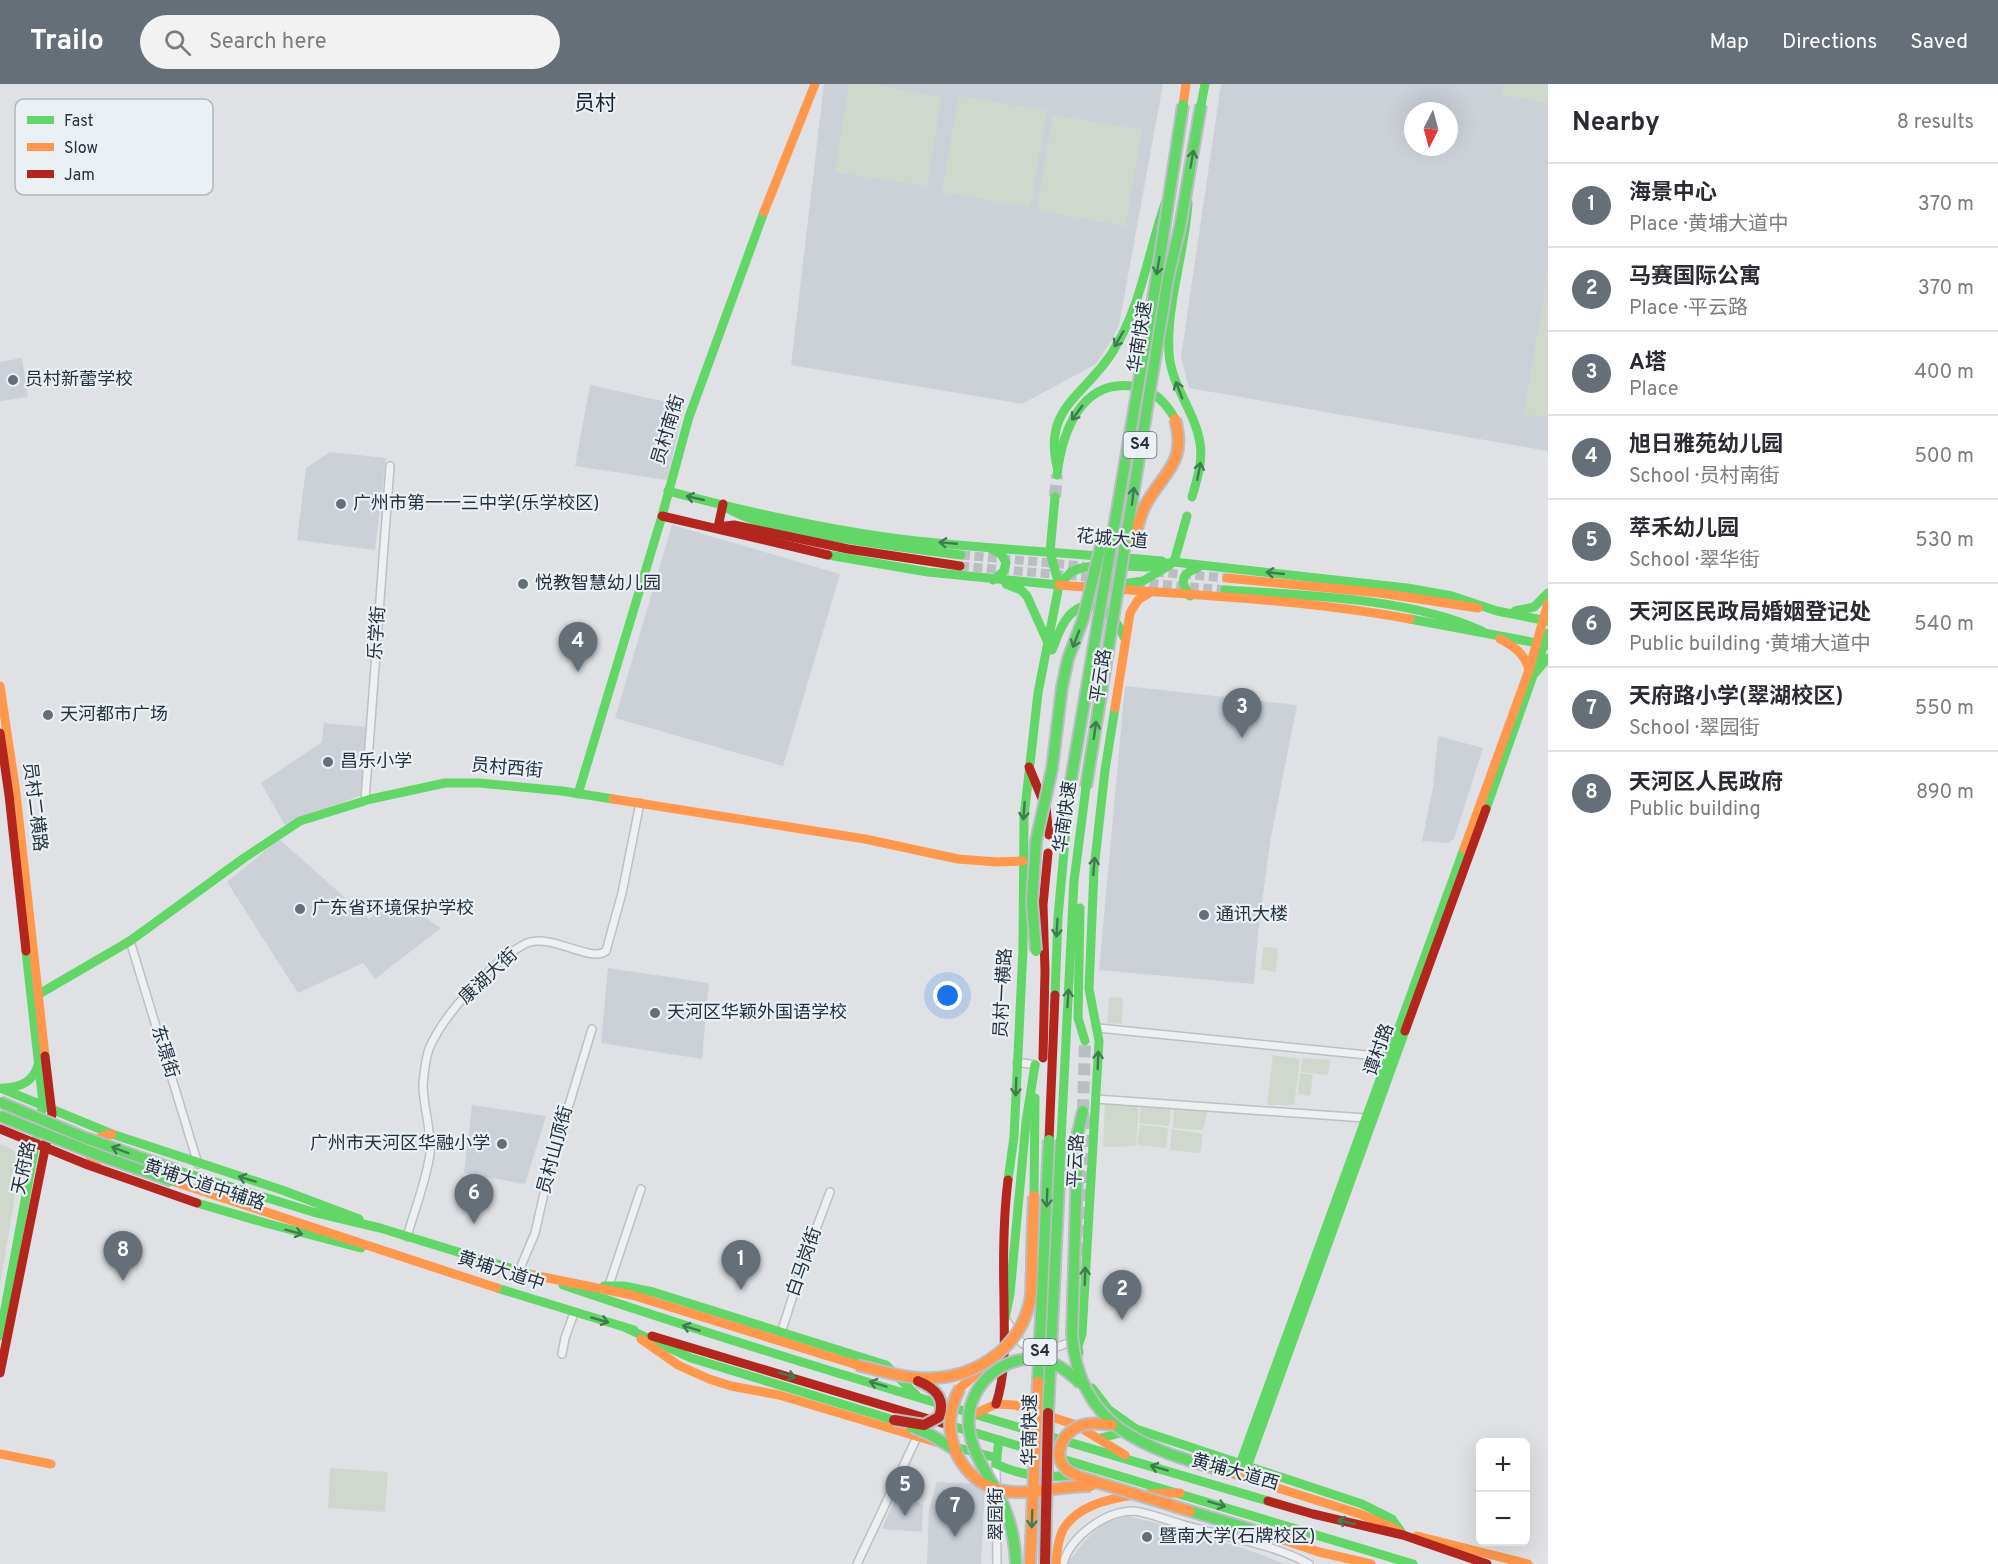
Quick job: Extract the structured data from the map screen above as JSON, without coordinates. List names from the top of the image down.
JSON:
{
  "streets": {
    "main road": [
      "华南快速",
      "员村南街",
      "S4",
      "花城大道",
      "平云路",
      "员村西街",
      "员村二横路",
      "员村一横路",
      "谭村路",
      "天府路",
      "黄埔大道中辅路",
      "黄埔大道中",
      "黄埔大道西"
    ],
    "street": [
      "乐学街",
      "康湖大街",
      "东璟街",
      "员村山顶街",
      "白马岗街",
      "翠园街"
    ]
  },
  "crossings": [
    ["员村南街", "花城大道"],
    ["员村南街", "员村西街"],
    ["花城大道", "平云路"],
    ["花城大道", "员村一横路"],
    ["花城大道", "谭村路"],
    ["乐学街", "员村西街"],
    ["平云路", "谭村路"],
    ["平云路", "黄埔大道西"],
    ["员村西街", "员村二横路"],
    ["员村西街", "康湖大街"],
    ["员村西街", "员村一横路"],
    ["员村西街", "东璟街"],
    ["员村二横路", "天府路"],
    ["员村二横路", "黄埔大道中辅路"],
    ["康湖大街", "黄埔大道中"],
    ["东璟街", "黄埔大道中辅路"],
    ["员村山顶街", "黄埔大道中"],
    ["天府路", "黄埔大道中辅路"],
    ["黄埔大道中辅路", "黄埔大道中"],
    ["黄埔大道中", "黄埔大道西"]
  ],
  "districts": ["员村"],
  "places": [
    "员村新蕾学校",
    "广州市第一一三中学(乐学校区)",
    "悦教智慧幼儿园",
    "天河都市广场",
    "昌乐小学",
    "广东省环境保护学校",
    "通讯大楼",
    "天河区华颖外国语学校",
    "广州市天河区华融小学",
    "暨南大学(石牌校区)"
  ],
  "legend": ["Fast", "Slow", "Jam"],
  "north": "bottom",
  "page": {
    "header": "Trailo",
    "search": "Search here",
    "nav": ["Map", "Directions", "Saved"],
    "heading": ["Nearby", "8 results"],
    "list": [
      {
        "mark": "1",
        "name": "海景中心",
        "note": "Place · 黄埔大道中",
        "value": "370 m"
      },
      {
        "mark": "2",
        "name": "马赛国际公寓",
        "note": "Place · 平云路",
        "value": "370 m"
      },
      {
        "mark": "3",
        "name": "A塔",
        "note": "Place",
        "value": "400 m"
      },
      {
        "mark": "4",
        "name": "旭日雅苑幼儿园",
        "note": "School · 员村南街",
        "value": "500 m"
      },
      {
        "mark": "5",
        "name": "萃禾幼儿园",
        "note": "School · 翠华街",
        "value": "530 m"
      },
      {
        "mark": "6",
        "name": "天河区民政局婚姻登记处",
        "note": "Public building · 黄埔大道中",
        "value": "540 m"
      },
      {
        "mark": "7",
        "name": "天府路小学(翠湖校区)",
        "note": "School · 翠园街",
        "value": "550 m"
      },
      {
        "mark": "8",
        "name": "天河区人民政府",
        "note": "Public building",
        "value": "890 m"
      }
    ],
    "pins": [
      "4",
      "3",
      "6",
      "8",
      "1",
      "2",
      "5",
      "7"
    ],
    "map_buttons": ["+", "−"]
  }
}
